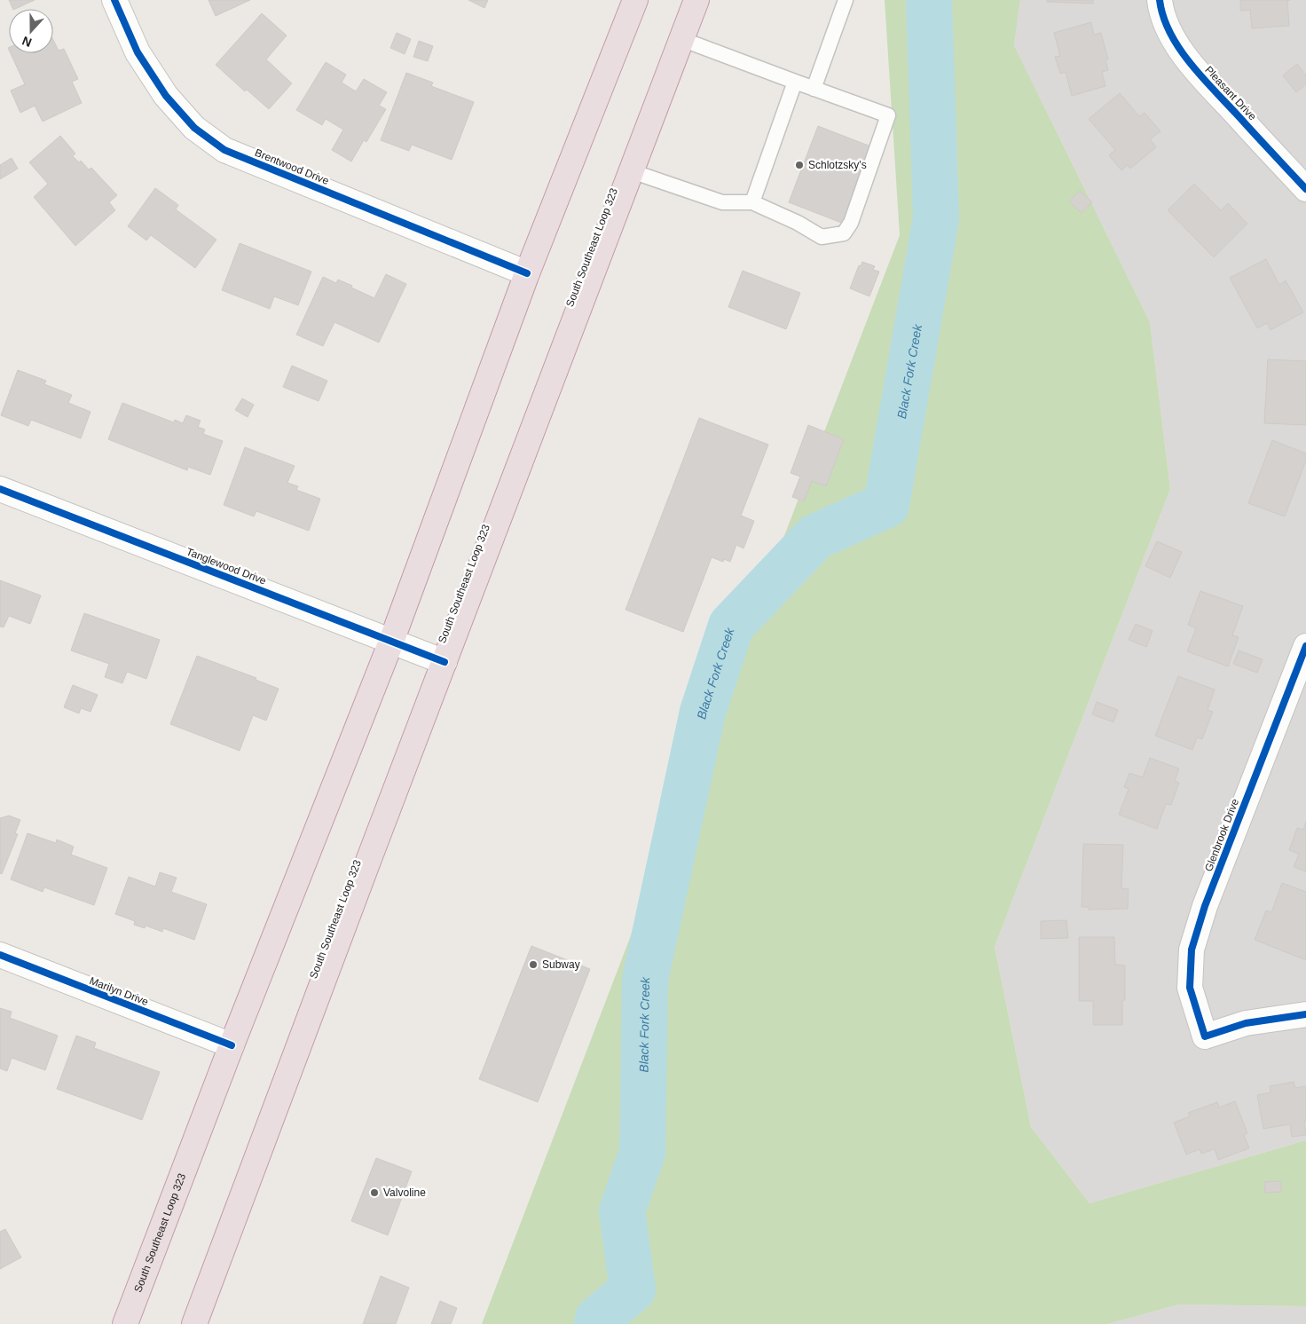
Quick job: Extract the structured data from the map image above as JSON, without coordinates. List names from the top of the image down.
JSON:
{
  "streets": {
    "highway": ["South Southeast Loop 323"],
    "street": [
      "Pleasant Drive",
      "Brentwood Drive",
      "Tanglewood Drive",
      "Glenbrook Drive",
      "Marilyn Drive"
    ]
  },
  "crossings": [
    ["Brentwood Drive", "South Southeast Loop 323"],
    ["South Southeast Loop 323", "Tanglewood Drive"],
    ["South Southeast Loop 323", "Marilyn Drive"]
  ],
  "water": ["Black Fork Creek"],
  "places": ["Schlotzsky's", "Subway", "Valvoline"],
  "north": "bottom"
}
